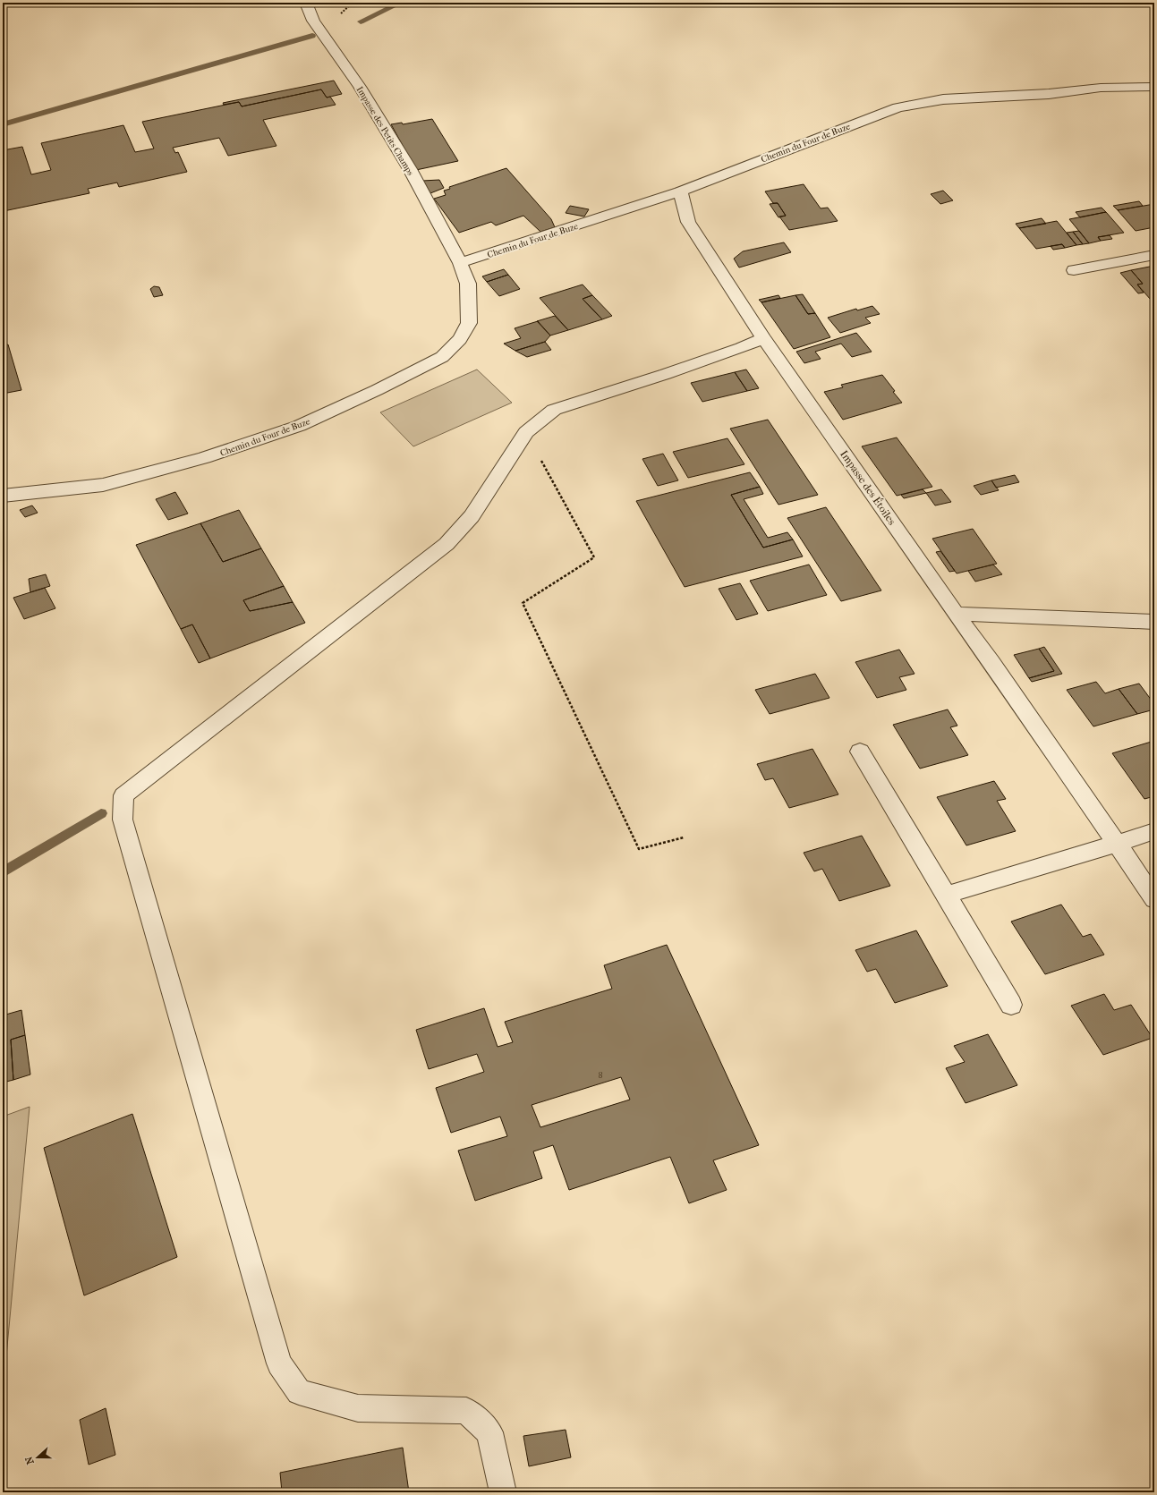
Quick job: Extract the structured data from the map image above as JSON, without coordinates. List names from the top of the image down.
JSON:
{
  "streets": {
    "street": ["Impasse des Petits Champs", "Chemin du Four de Buze", "Impasse des Étoiles"]
  },
  "crossings": [
    ["Impasse des Petits Champs", "Chemin du Four de Buze"],
    ["Chemin du Four de Buze", "Impasse des Étoiles"]
  ],
  "house_numbers": ["8"],
  "north": "left"
}
